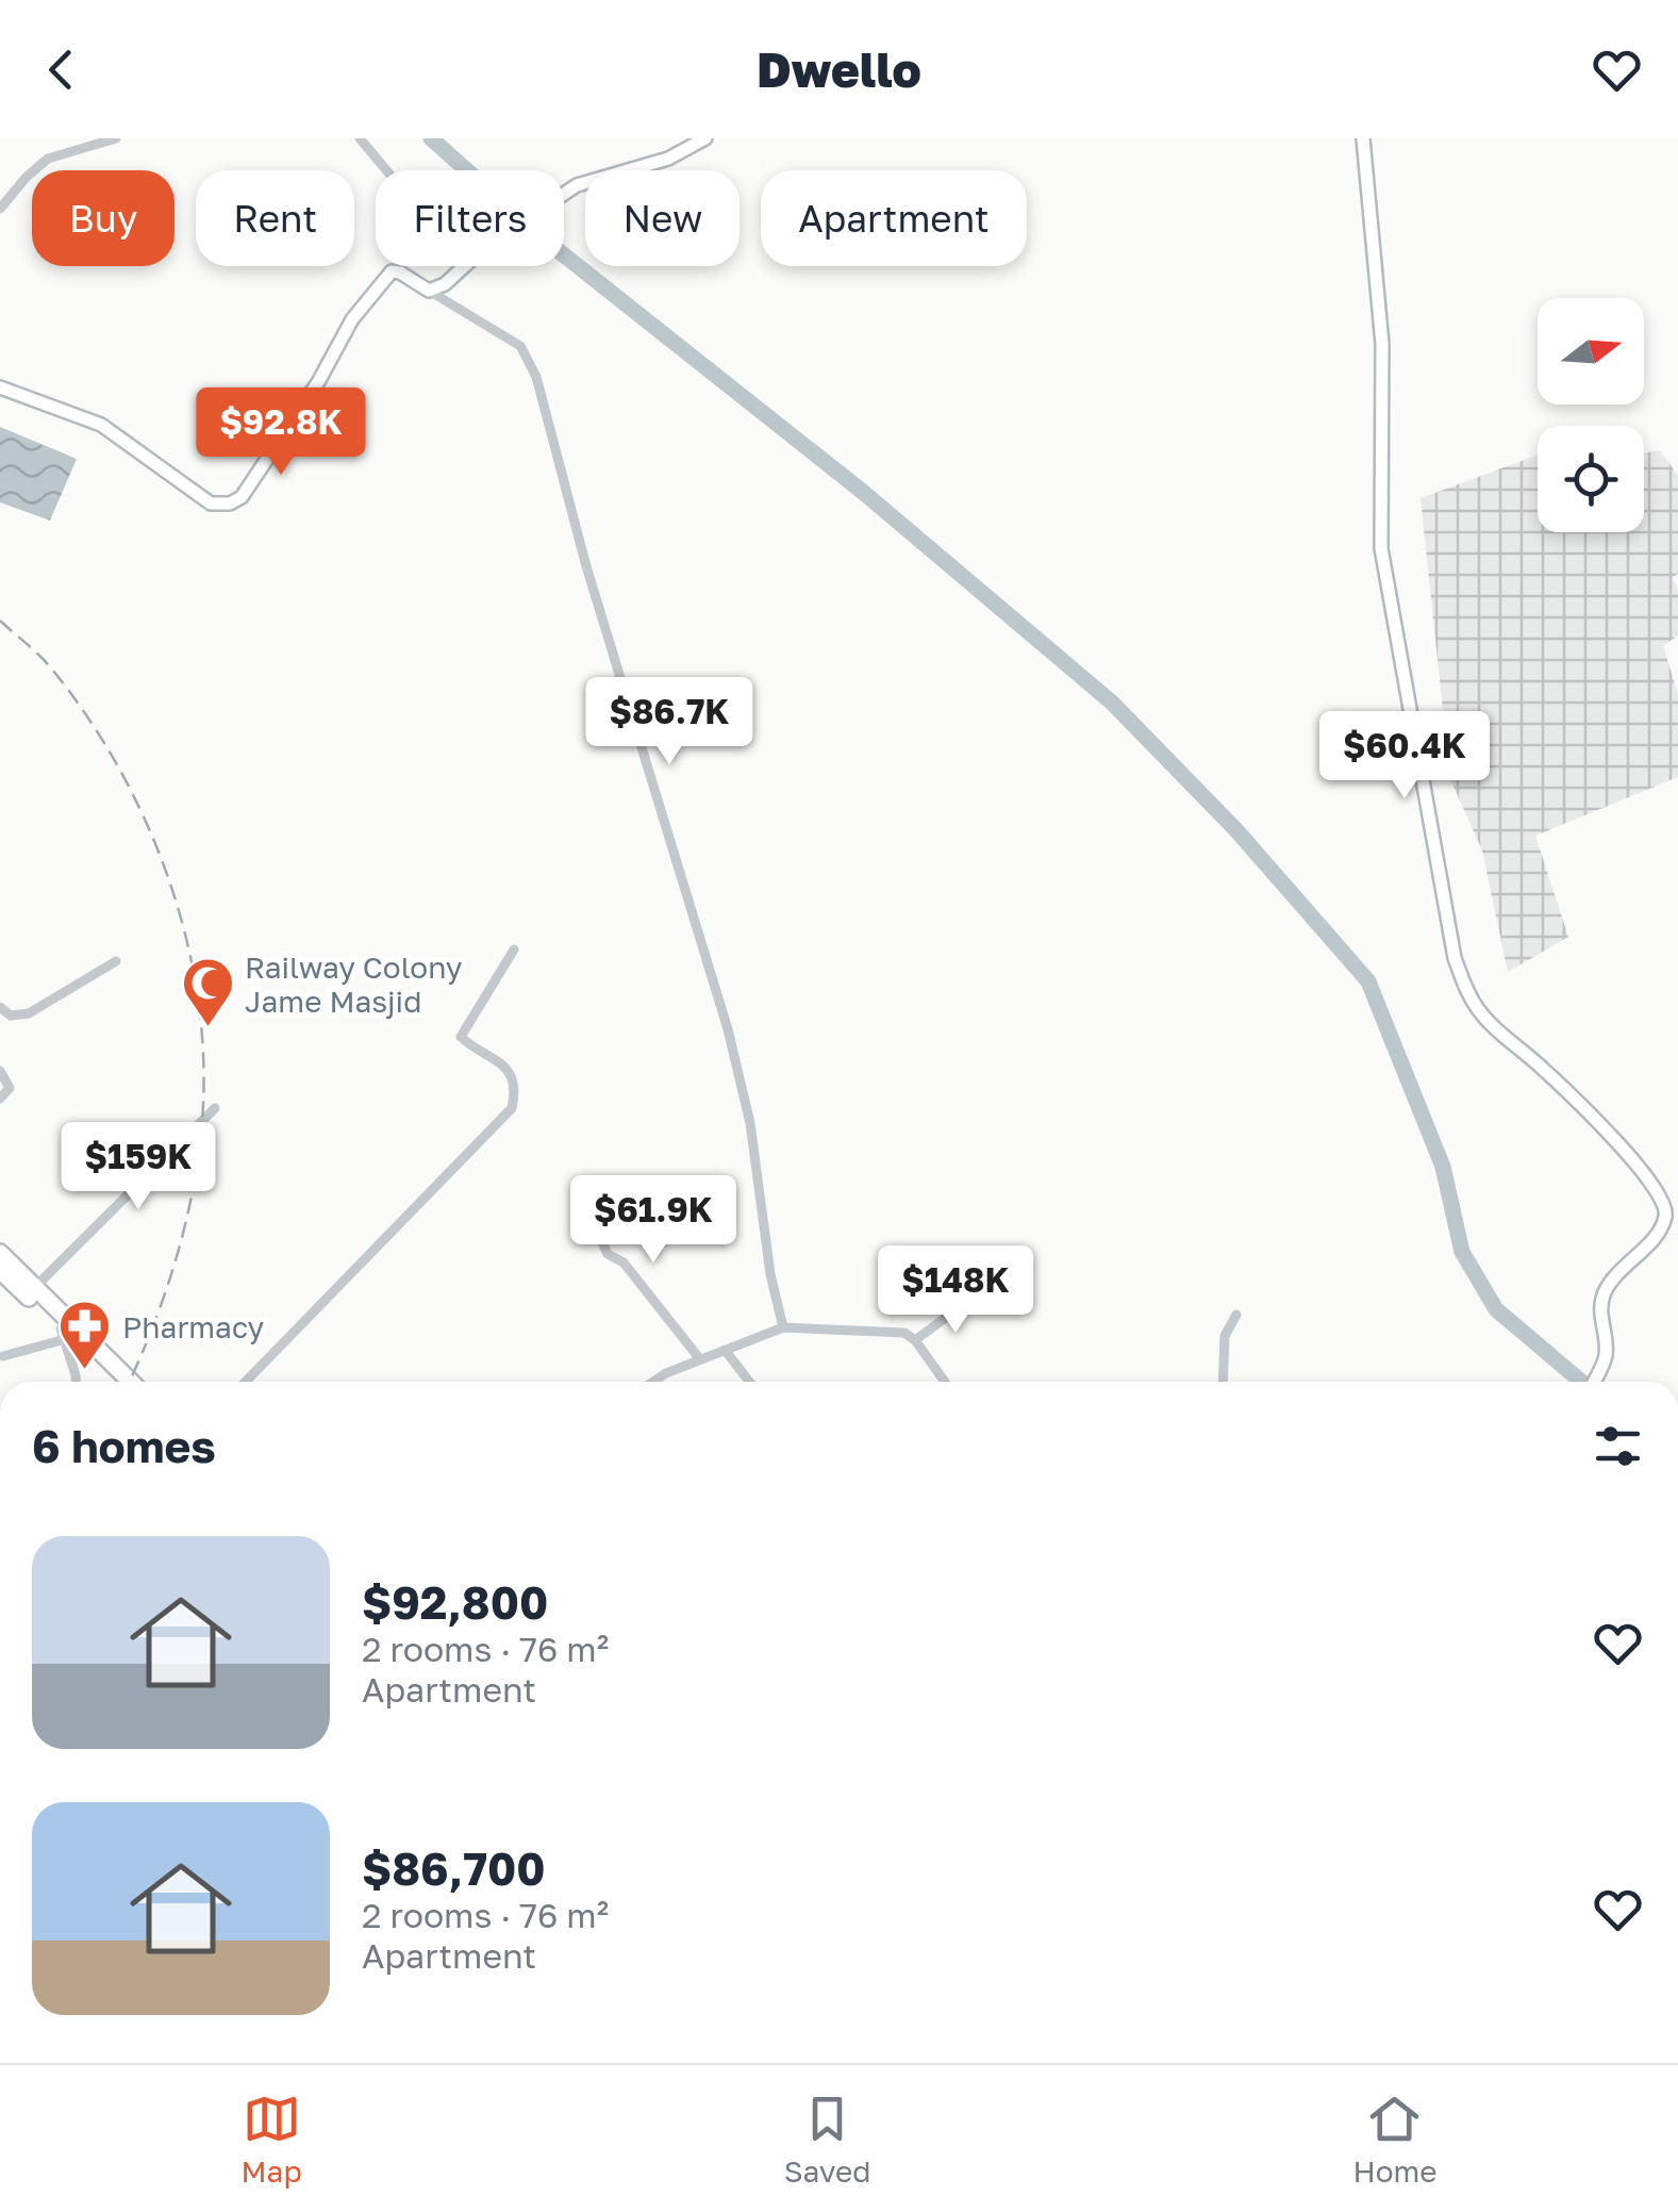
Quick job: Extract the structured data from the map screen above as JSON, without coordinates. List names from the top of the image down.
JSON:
{
  "places": {
    "mosque": ["Railway Colony Jame Masjid"],
    "pharmacy": ["Pharmacy"]
  },
  "north": "right",
  "page": {
    "header": "Dwello",
    "chip": [
      "Buy",
      "Rent",
      "Filters",
      "New",
      "Apartment"
    ],
    "price": [
      "$92.8K",
      "$86.7K",
      "$60.4K",
      "$159K",
      "$61.9K",
      "$148K"
    ],
    "heading": "6 homes",
    "list": [
      {
        "name": "$92,800",
        "note": "2 rooms · 76 m² · Apartment"
      },
      {
        "name": "$86,700",
        "note": "2 rooms · 76 m² · Apartment"
      }
    ],
    "tabs": ["Map", "Saved", "Home"]
  }
}
